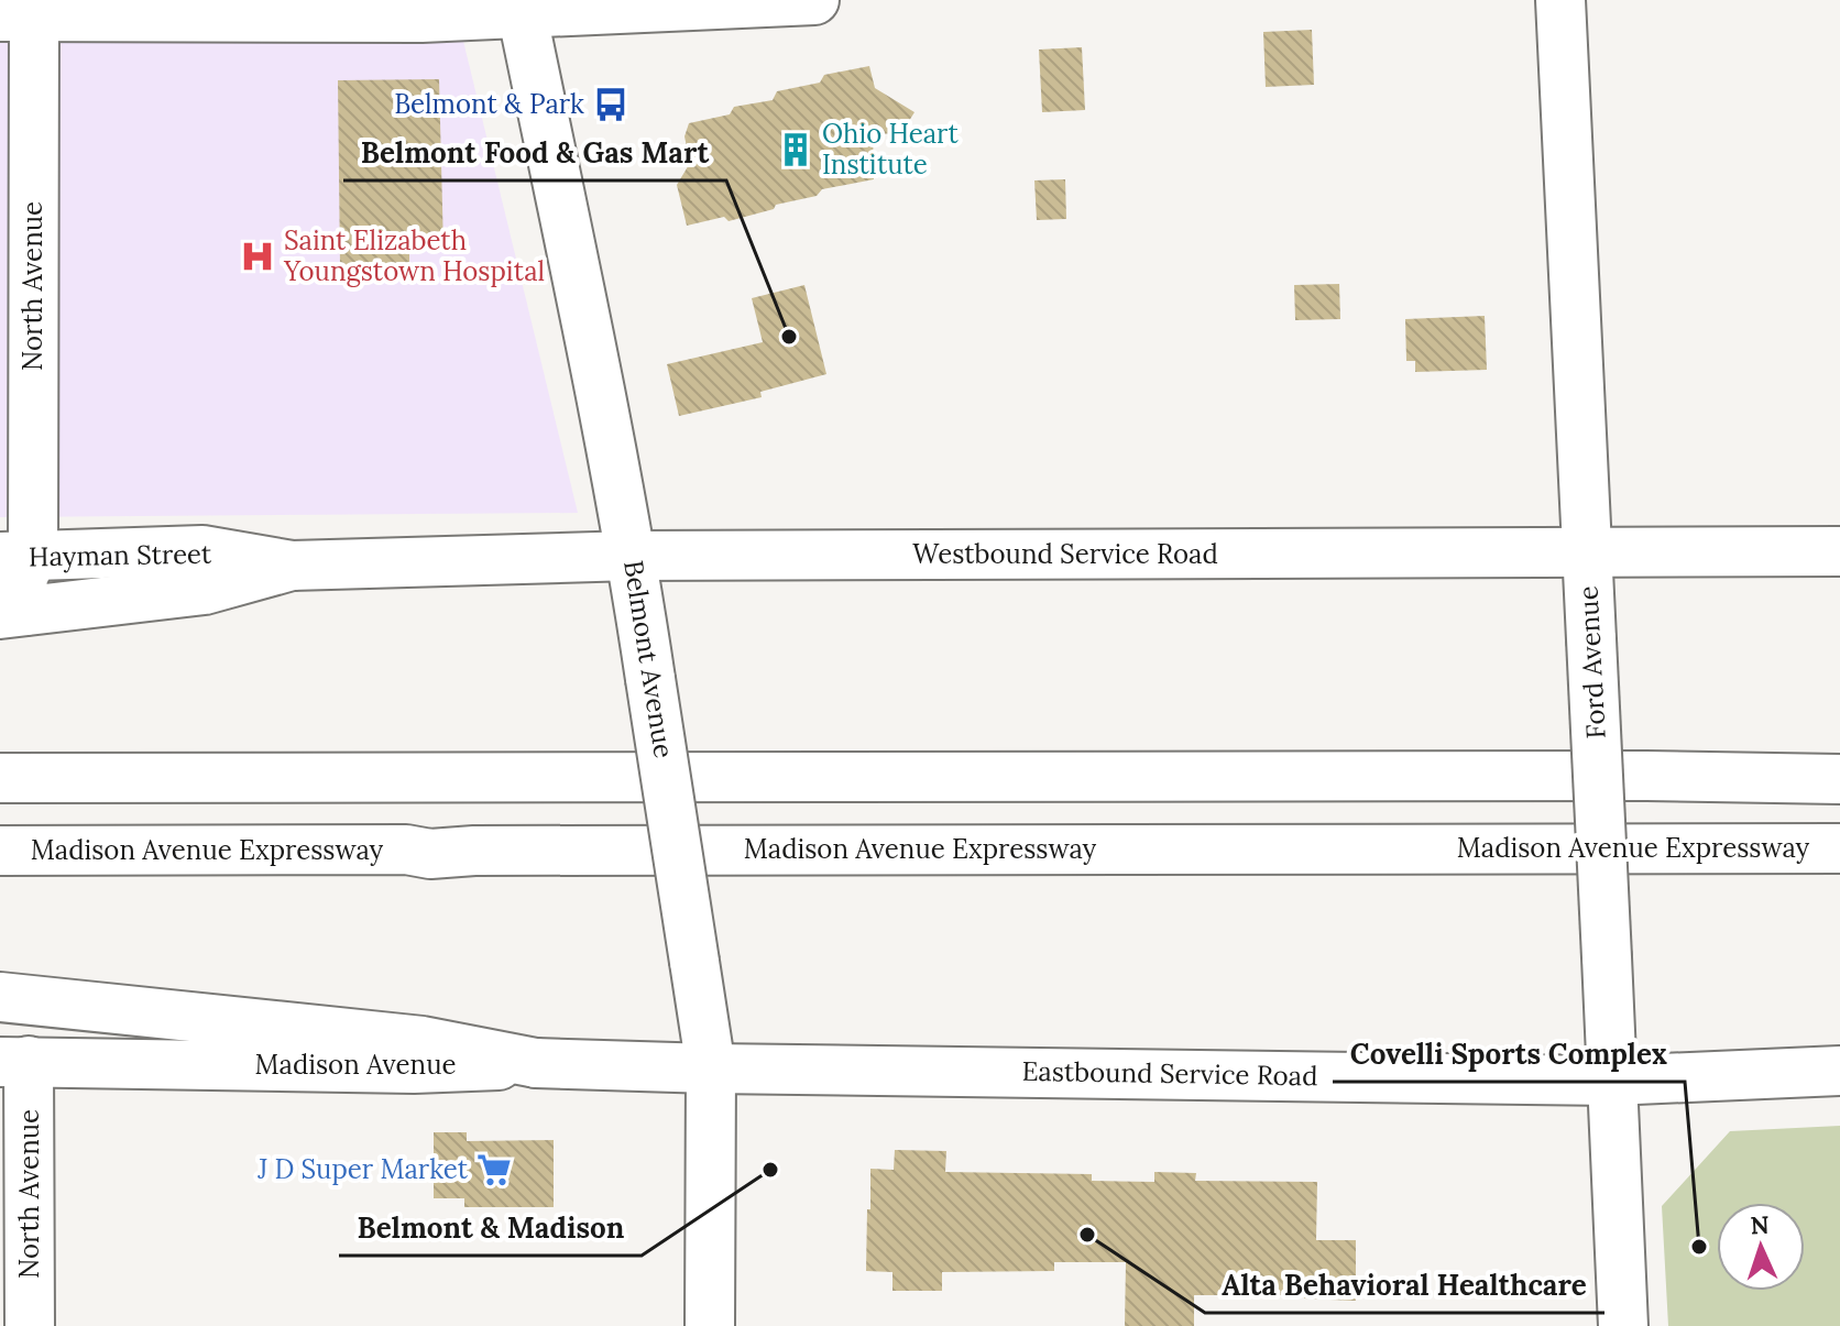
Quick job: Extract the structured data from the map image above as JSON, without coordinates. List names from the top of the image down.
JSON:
{
  "streets": {
    "main road": [
      "North Avenue",
      "Westbound Service Road",
      "Hayman Street",
      "Belmont Avenue",
      "Ford Avenue",
      "Madison Avenue Expressway",
      "Madison Avenue",
      "Eastbound Service Road"
    ]
  },
  "crossings": [
    ["North Avenue", "Hayman Street"],
    ["North Avenue", "Madison Avenue"],
    ["Westbound Service Road", "Hayman Street"],
    ["Westbound Service Road", "Belmont Avenue"],
    ["Westbound Service Road", "Ford Avenue"],
    ["Belmont Avenue", "Madison Avenue"],
    ["Belmont Avenue", "Eastbound Service Road"],
    ["Ford Avenue", "Eastbound Service Road"],
    ["Madison Avenue", "Eastbound Service Road"]
  ],
  "places": {
    "bus stop": ["Belmont & Park"],
    "building": ["Ohio Heart Institute"],
    "hospital": ["Saint Elizabeth Youngstown Hospital"],
    "other": [
      "Belmont Food & Gas Mart",
      "Belmont & Madison",
      "Alta Behavioral Healthcare",
      "Covelli Sports Complex"
    ],
    "supermarket": ["J D Super Market"]
  },
  "north": "top"
}
